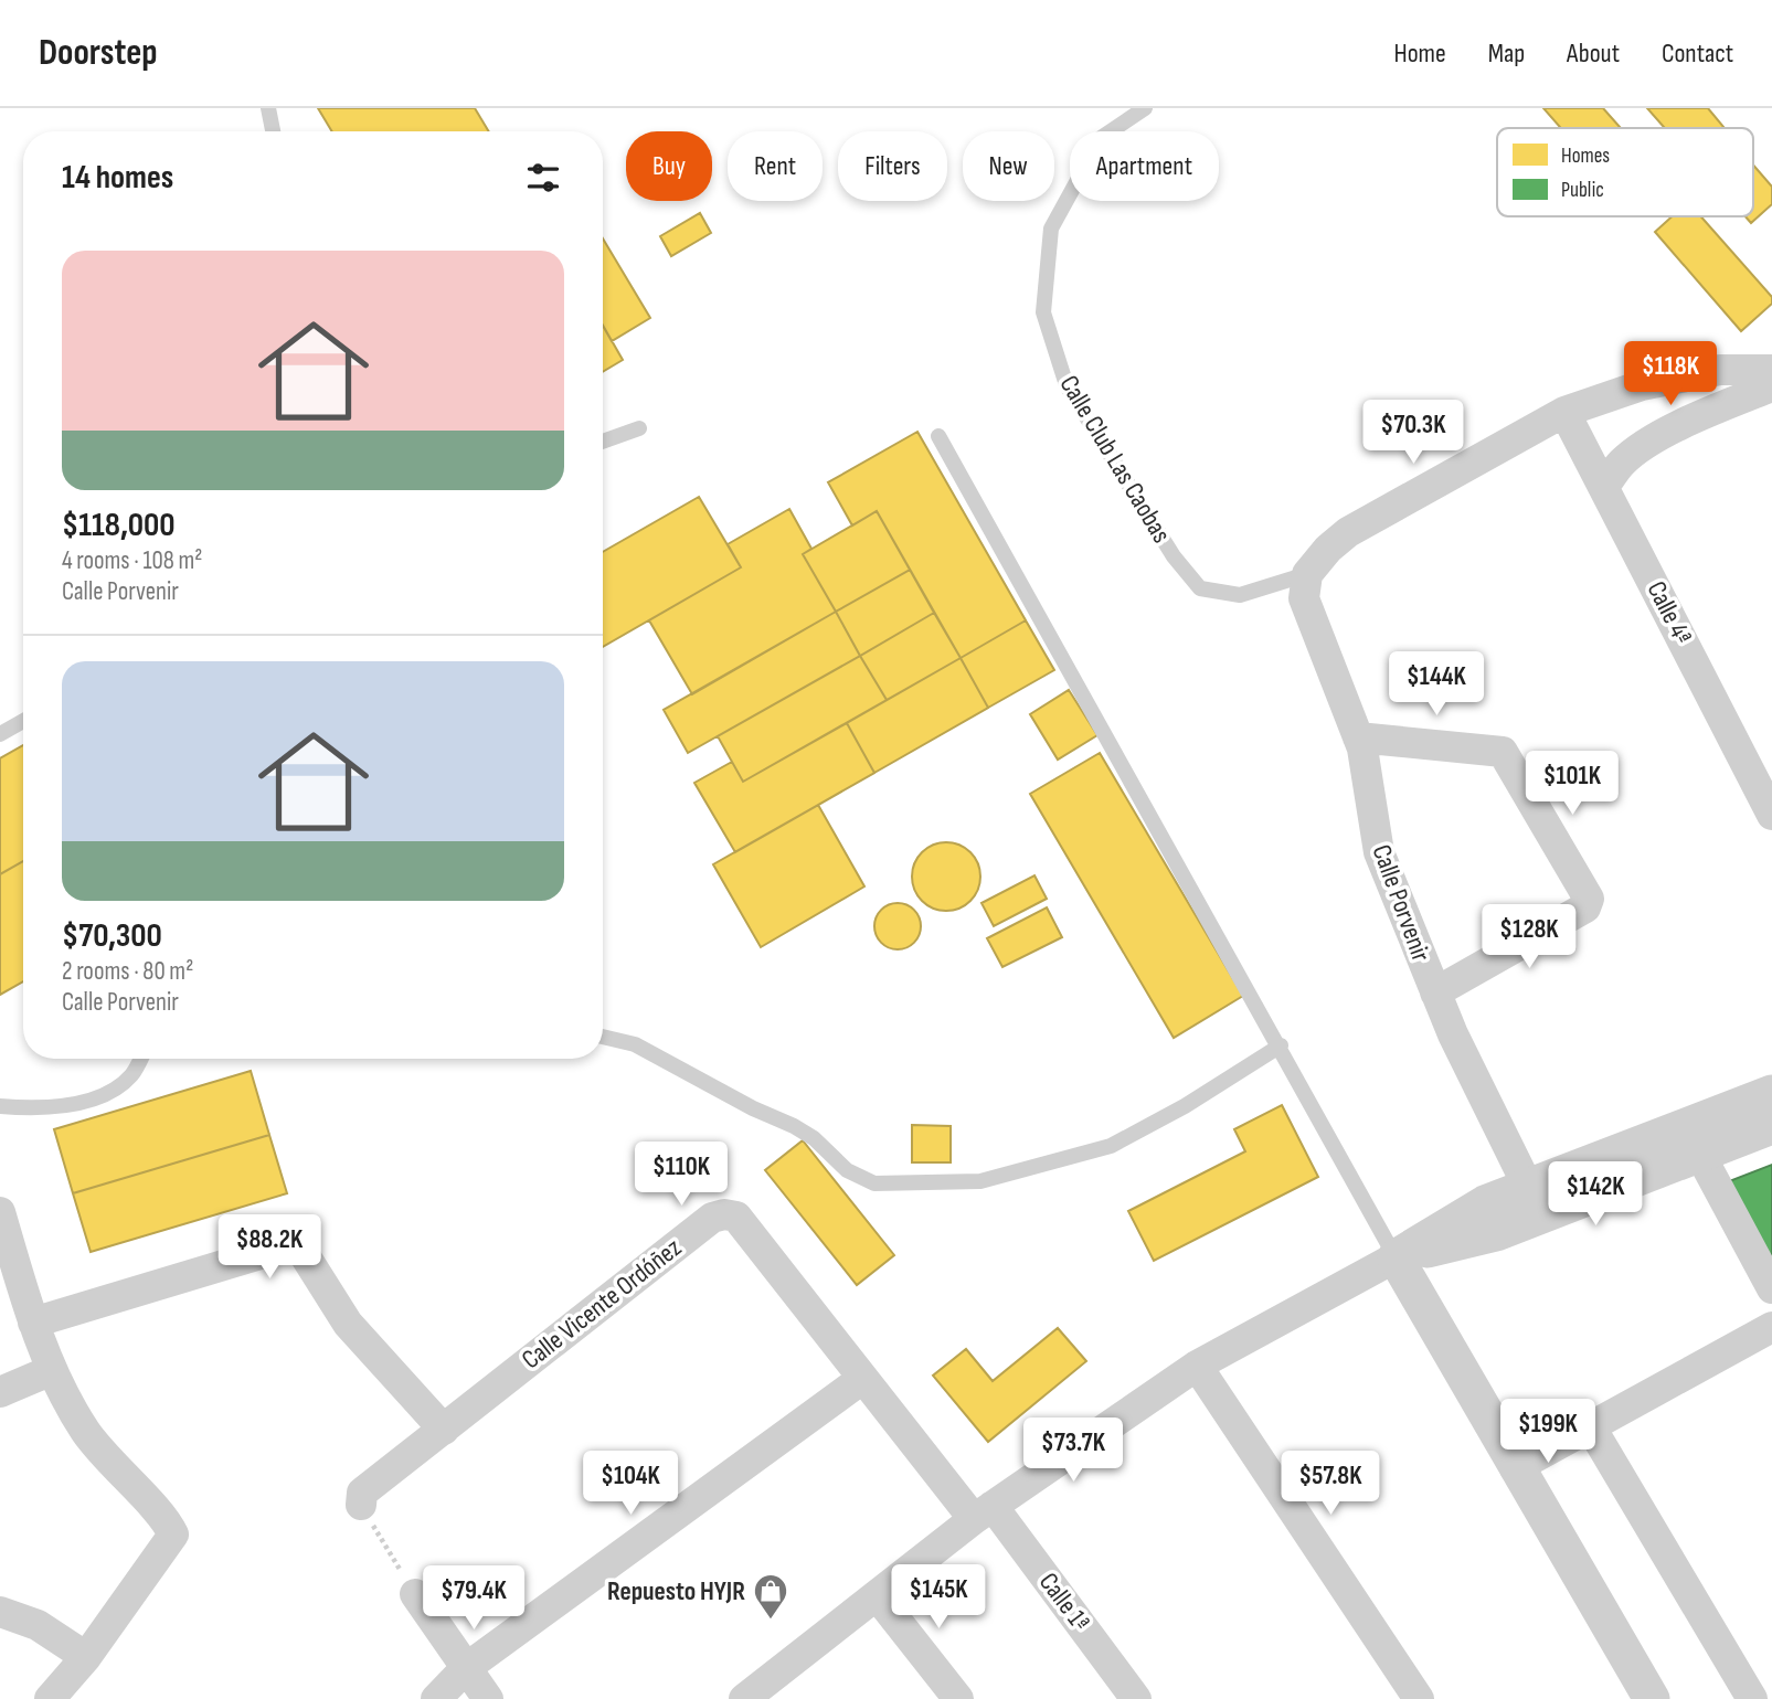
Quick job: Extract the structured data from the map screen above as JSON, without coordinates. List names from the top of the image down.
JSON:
{
  "streets": {
    "street": [
      "Calle 4ª",
      "Calle Porvenir",
      "Calle Vicente Ordóñez",
      "Calle 1ª"
    ],
    "lane": ["Calle Club Las Caobas"]
  },
  "crossings": [
    ["Calle Club Las Caobas", "Calle Porvenir"],
    ["Calle Vicente Ordóñez", "Calle 1ª"]
  ],
  "places": {
    "shop": ["Repuesto HYJR"]
  },
  "legend": ["Homes", "Public"],
  "page": {
    "header": "Doorstep",
    "nav": [
      "Home",
      "Map",
      "About",
      "Contact"
    ],
    "chip": [
      "Buy",
      "Rent",
      "Filters",
      "New",
      "Apartment"
    ],
    "heading": "14 homes",
    "list": [
      {
        "name": "$118,000",
        "note": "4 rooms · 108 m² · Calle Porvenir"
      },
      {
        "name": "$70,300",
        "note": "2 rooms · 80 m² · Calle Porvenir"
      }
    ],
    "price": [
      "$118K",
      "$70.3K",
      "$144K",
      "$101K",
      "$128K",
      "$110K",
      "$142K",
      "$88.2K",
      "$199K",
      "$73.7K",
      "$104K",
      "$57.8K",
      "$145K",
      "$79.4K"
    ]
  }
}
